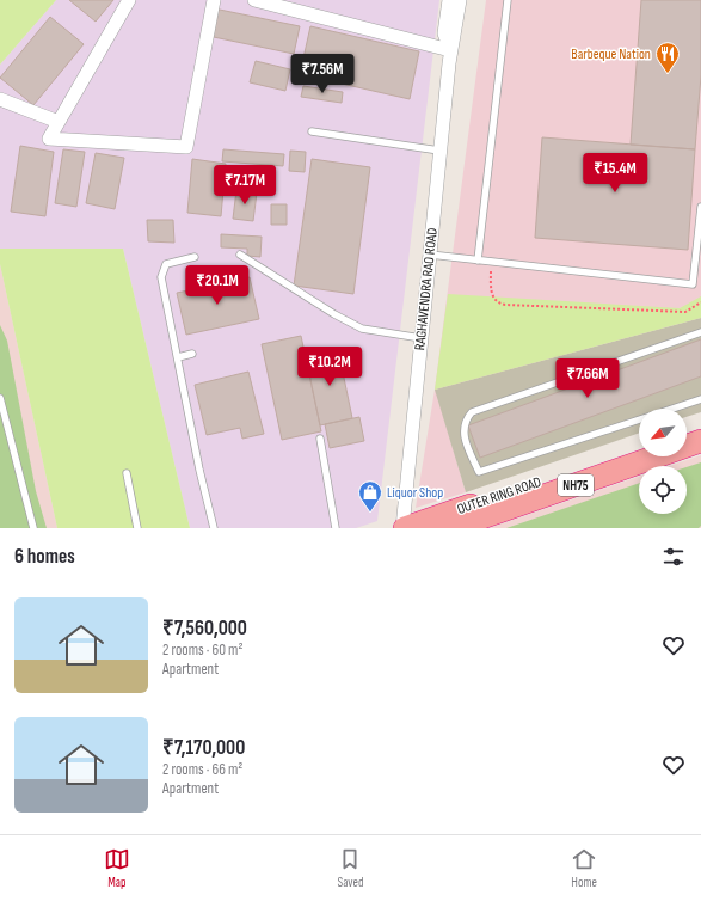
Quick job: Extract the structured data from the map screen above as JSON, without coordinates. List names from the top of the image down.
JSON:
{
  "streets": {
    "highway": ["NH75", "OUTER RING ROAD"],
    "street": ["RAGHAVENDRA RAO ROAD"]
  },
  "crossings": [
    ["RAGHAVENDRA RAO ROAD", "OUTER RING ROAD"]
  ],
  "places": {
    "restaurant": ["Barbeque Nation"],
    "shop": ["Liquor Shop"]
  },
  "north": "bottom left",
  "page": {
    "price": [
      "₹7.56M",
      "₹15.4M",
      "₹7.17M",
      "₹20.1M",
      "₹10.2M",
      "₹7.66M"
    ],
    "heading": "6 homes",
    "list": [
      {
        "name": "₹7,560,000",
        "note": "2 rooms · 60 m² · Apartment"
      },
      {
        "name": "₹7,170,000",
        "note": "2 rooms · 66 m² · Apartment"
      }
    ],
    "tabs": ["Map", "Saved", "Home"]
  }
}
